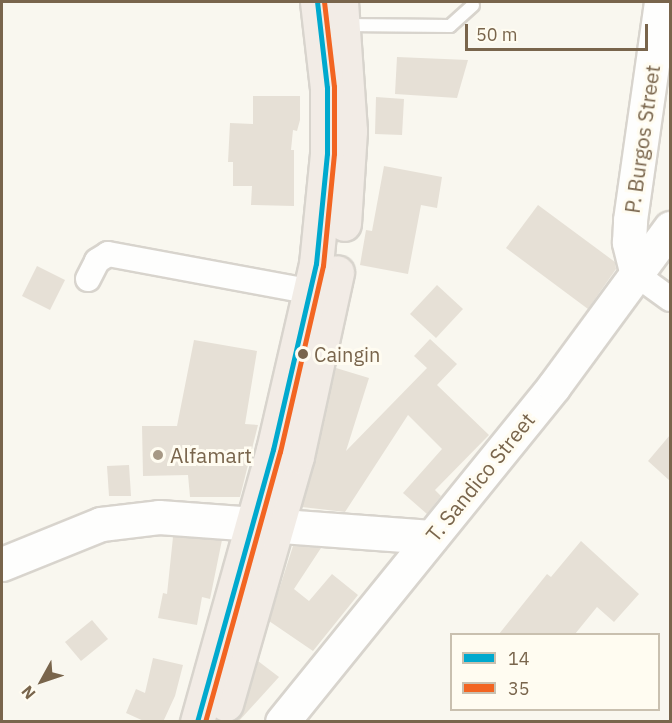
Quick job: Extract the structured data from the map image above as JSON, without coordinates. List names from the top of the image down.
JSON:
{
  "streets": {
    "main road": ["P. Burgos Street", "T. Sandico Street"]
  },
  "crossings": [
    ["P. Burgos Street", "T. Sandico Street"]
  ],
  "places": ["Caingin", "Alfamart"],
  "lines": ["transit line 14", "transit line 35"],
  "legend": ["14", "35"],
  "scale_bar": "50 m",
  "north": "bottom left"
}
